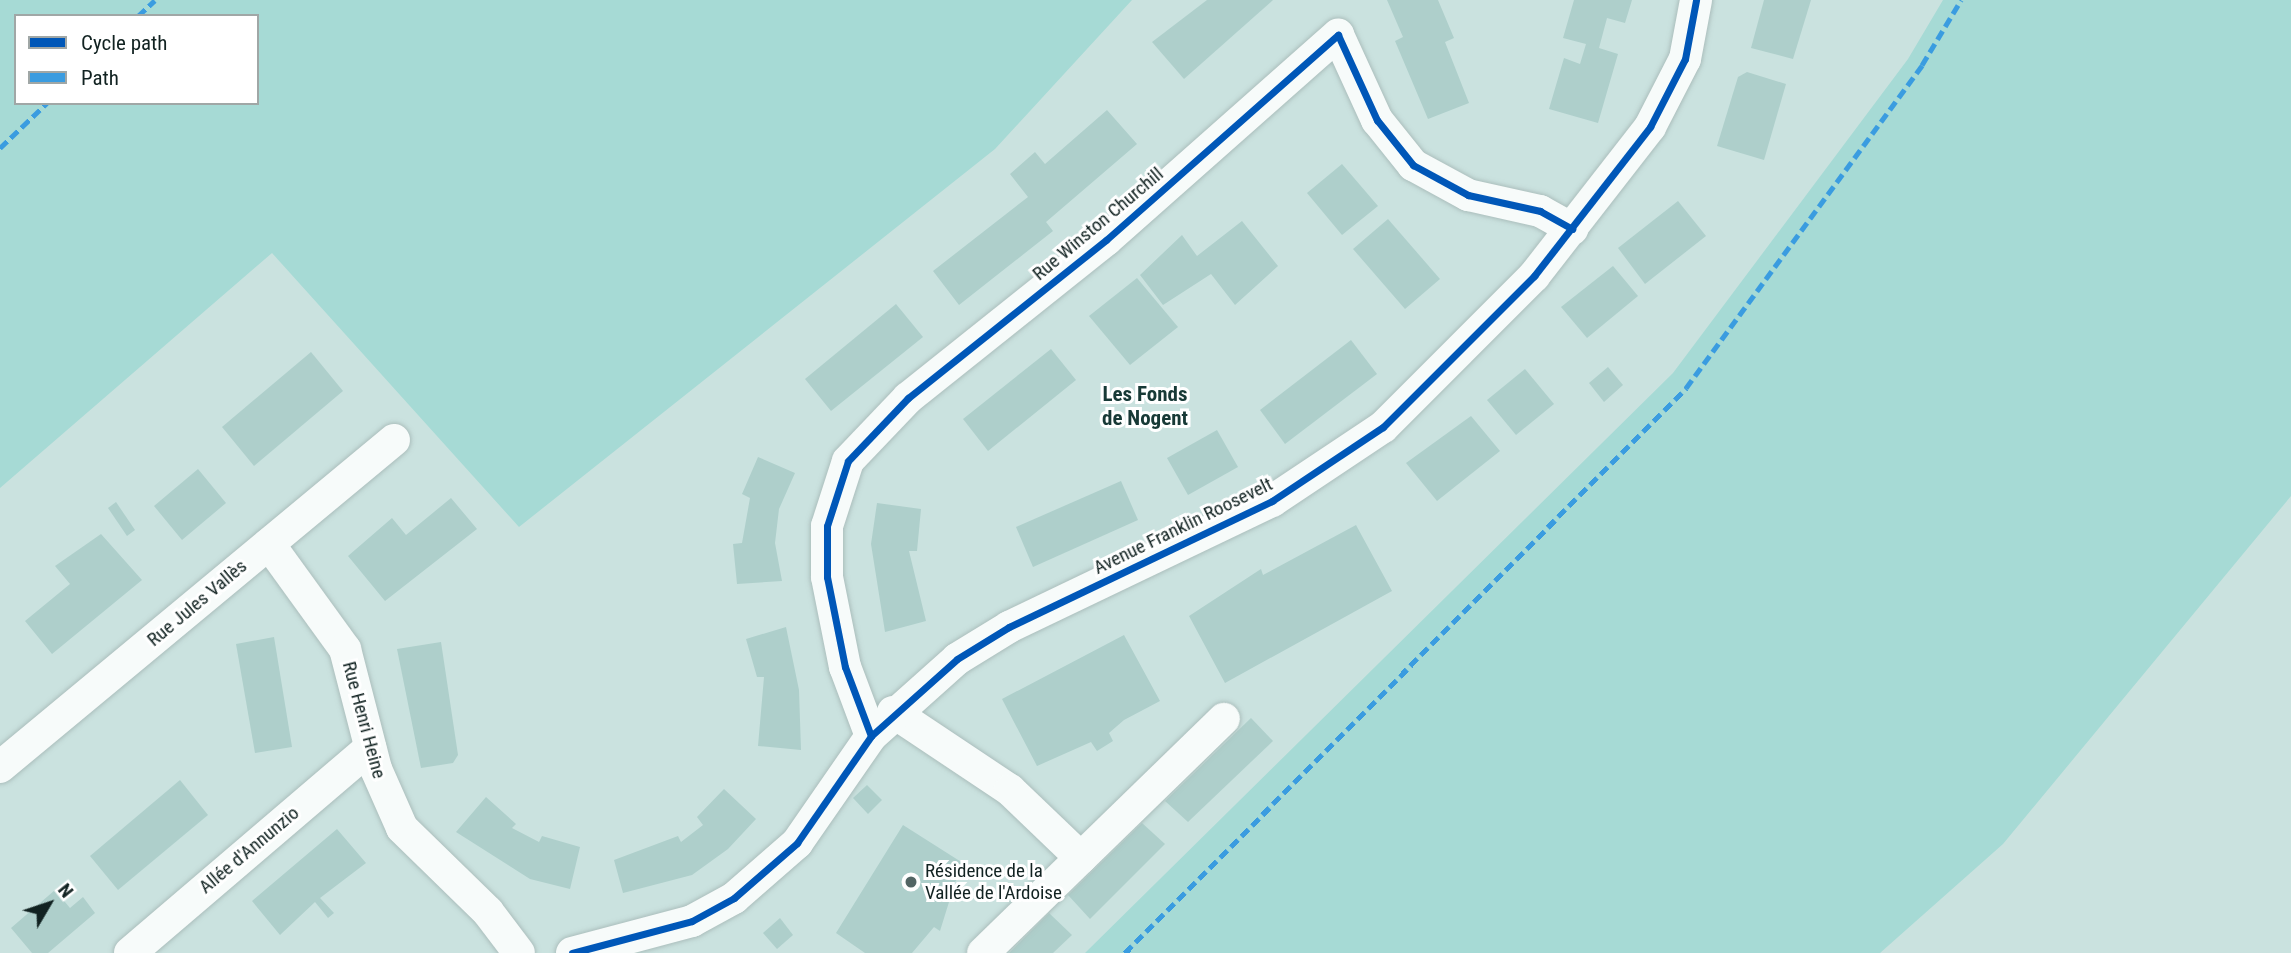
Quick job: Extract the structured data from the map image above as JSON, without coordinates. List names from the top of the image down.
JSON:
{
  "streets": {
    "street": [
      "Rue Winston Churchill",
      "Avenue Franklin Roosevelt",
      "Rue Jules Vallès",
      "Rue Henri Heine",
      "Allée d'Annunzio"
    ]
  },
  "crossings": [
    ["Rue Winston Churchill", "Avenue Franklin Roosevelt"],
    ["Rue Jules Vallès", "Rue Henri Heine"],
    ["Rue Henri Heine", "Allée d'Annunzio"]
  ],
  "districts": ["Les Fonds de Nogent"],
  "places": ["Résidence de la Vallée de l'Ardoise"],
  "legend": ["Cycle path", "Path"],
  "north": "top right"
}
